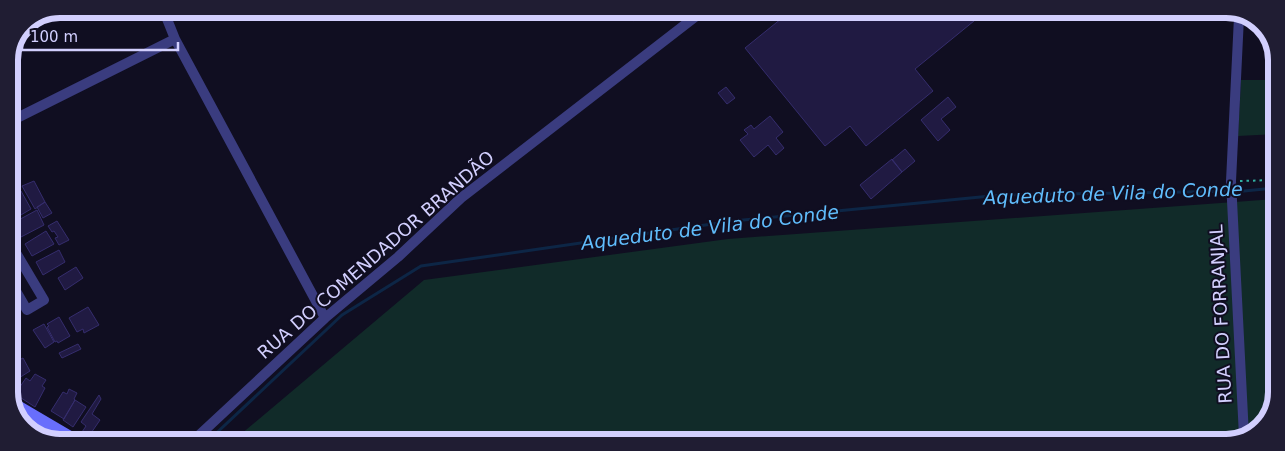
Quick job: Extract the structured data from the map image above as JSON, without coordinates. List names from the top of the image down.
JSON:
{
  "streets": {
    "street": ["RUA DO COMENDADOR BRANDÃO", "RUA DO FORRANJAL"]
  },
  "water": ["Aqueduto de Vila do Conde"],
  "scale_bar": "100 m"
}
